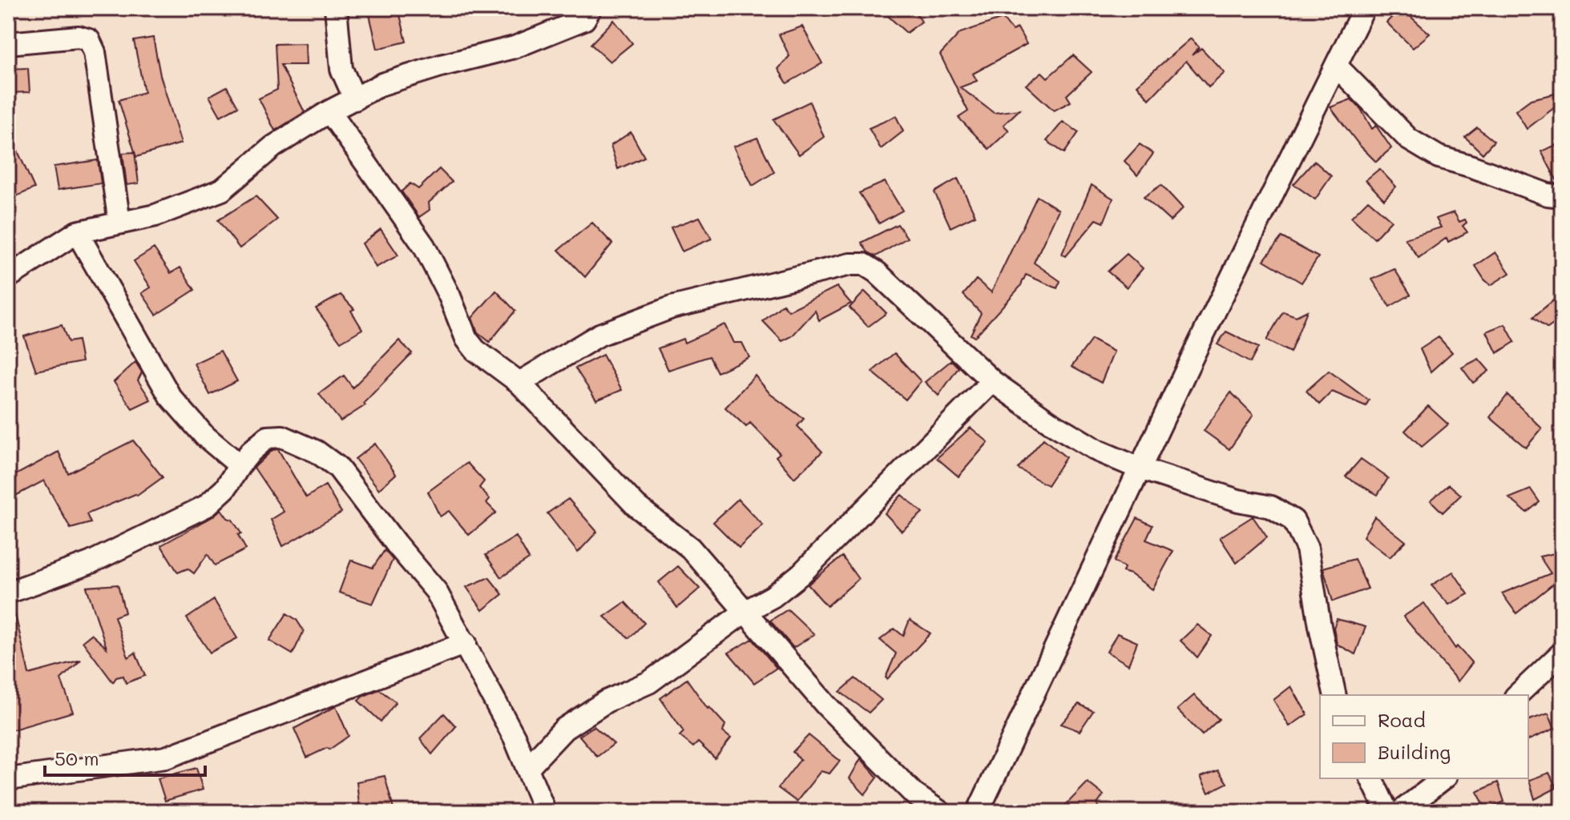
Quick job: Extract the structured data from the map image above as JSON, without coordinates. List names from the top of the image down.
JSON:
{
  "legend": ["Road", "Building"],
  "scale_bar": "50 m"
}
